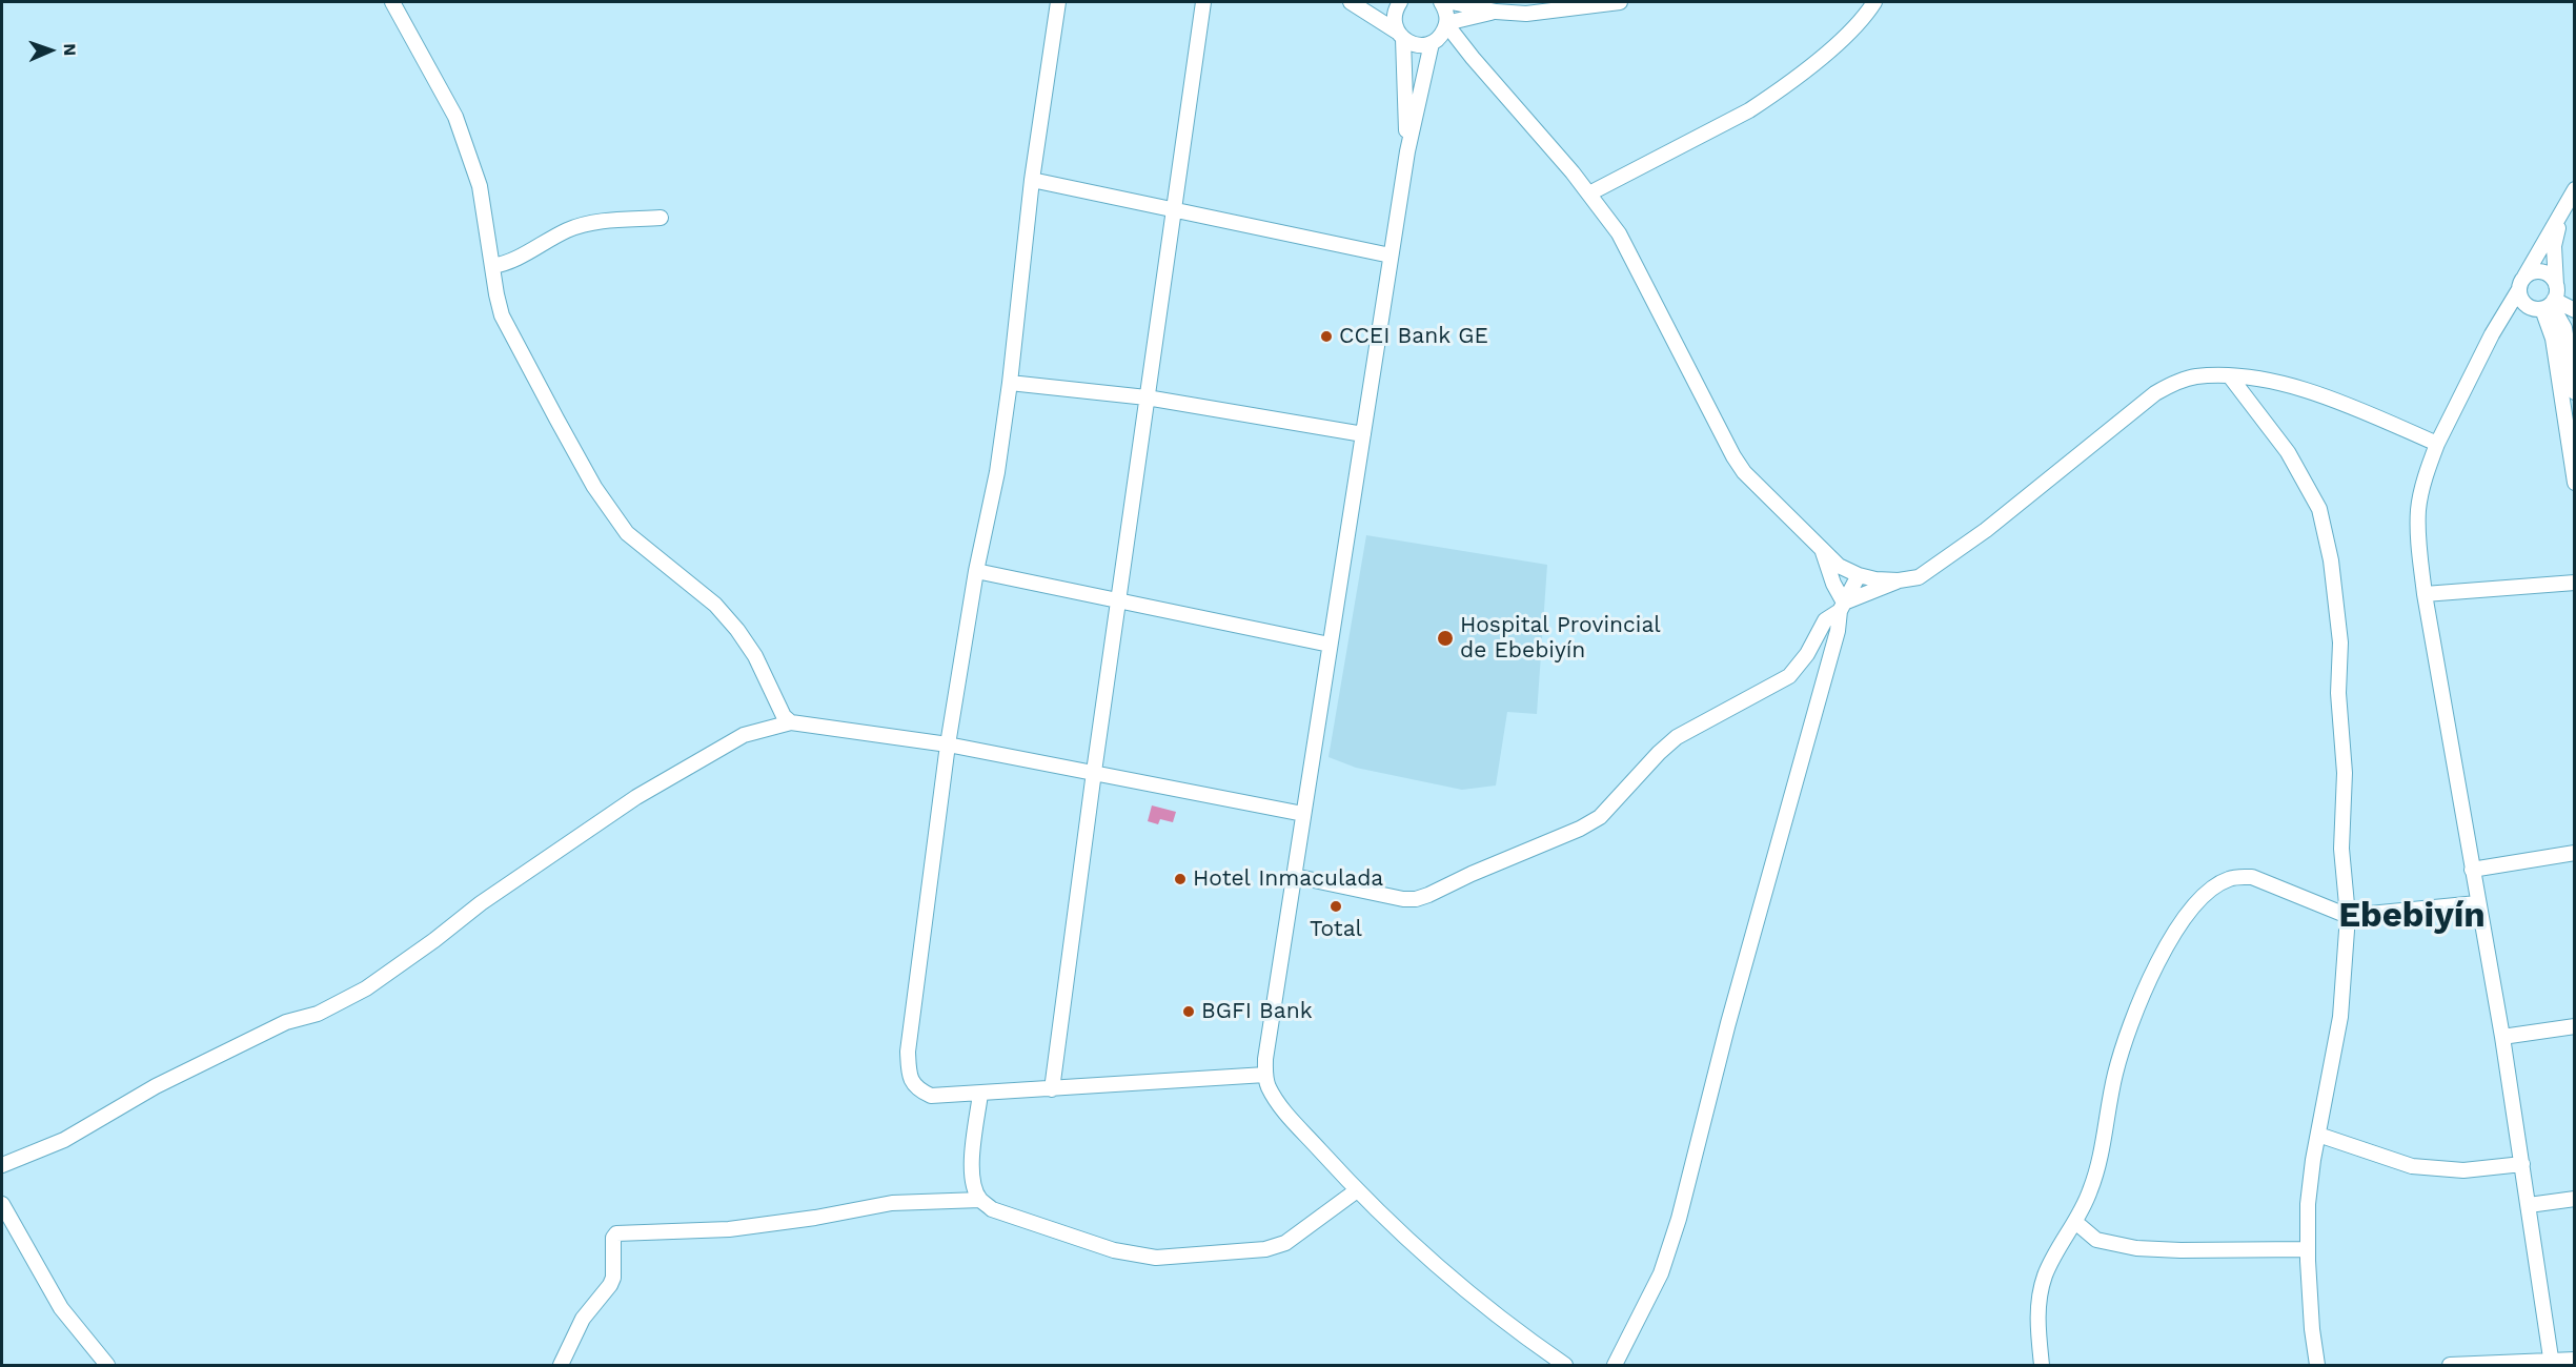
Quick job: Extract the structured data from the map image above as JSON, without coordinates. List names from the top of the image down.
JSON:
{
  "districts": ["Ebebiyín"],
  "places": [
    "CCEI Bank GE",
    "Hospital Provincial de Ebebiyín",
    "Hotel Inmaculada",
    "Total",
    "BGFI Bank"
  ],
  "north": "right"
}
